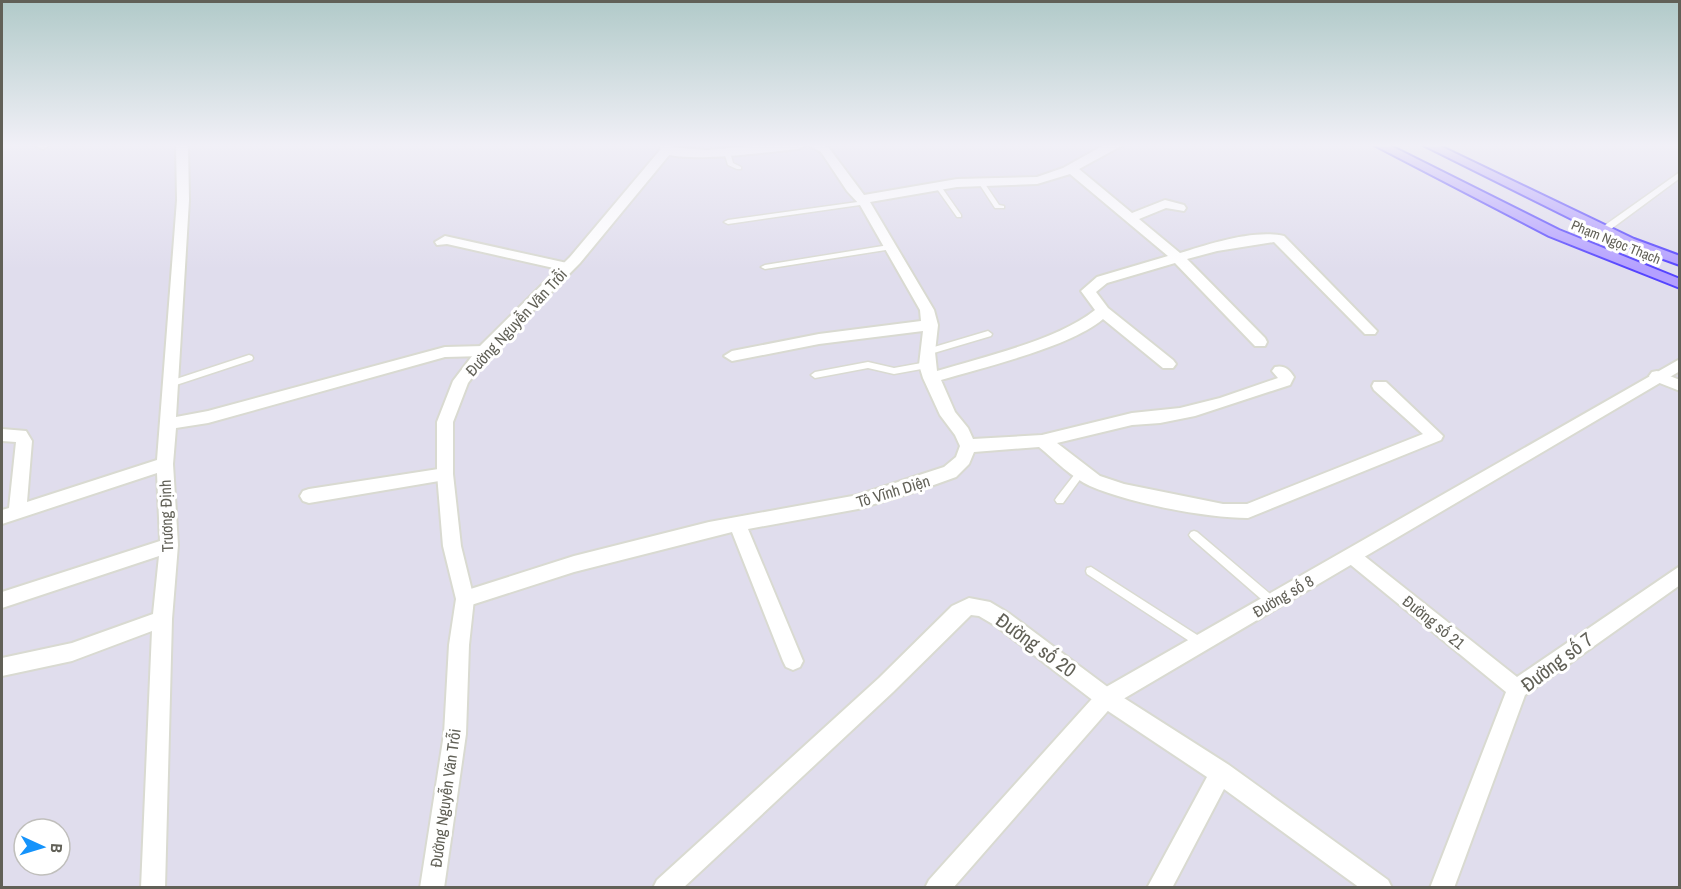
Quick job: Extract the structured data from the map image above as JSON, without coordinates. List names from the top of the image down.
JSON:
{
  "streets": {
    "main road": ["Phạm Ngọc Thạch"],
    "street": [
      "Đường Nguyễn Văn Trỗi",
      "Tô Vĩnh Diện",
      "Trương Định",
      "Đường số 8",
      "Đường số 21",
      "Đường số 20",
      "Đường số 7"
    ]
  },
  "crossings": [
    ["Đường Nguyễn Văn Trỗi", "Tô Vĩnh Diện"],
    ["Đường số 8", "Đường số 21"],
    ["Đường số 8", "Đường số 20"],
    ["Đường số 21", "Đường số 7"]
  ],
  "north": "right"
}
